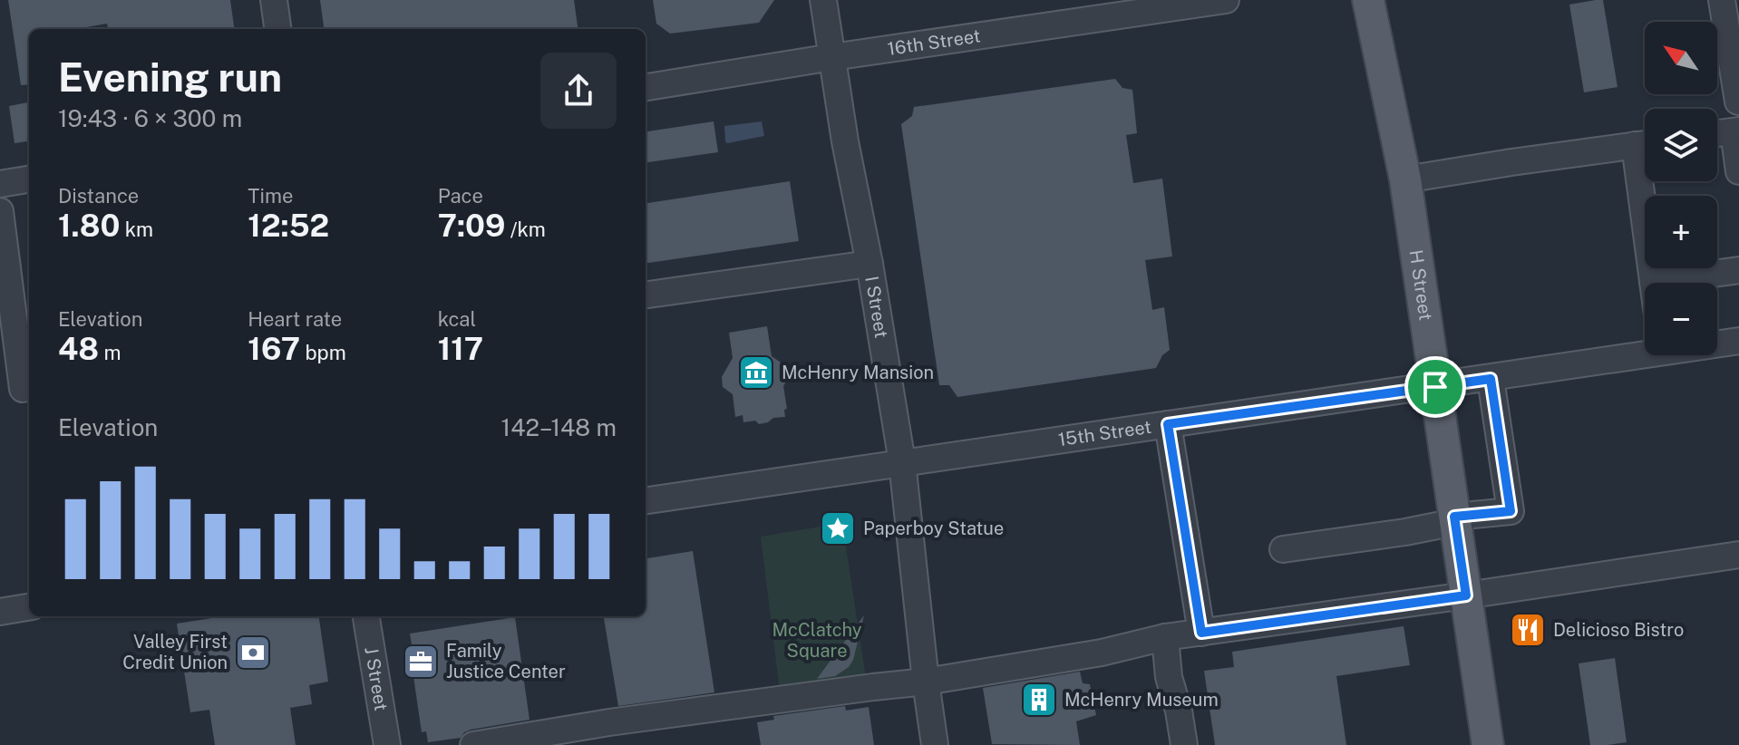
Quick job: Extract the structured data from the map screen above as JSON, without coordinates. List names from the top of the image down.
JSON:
{
  "streets": {
    "main road": ["H Street"],
    "street": [
      "16th Street",
      "I Street",
      "15th Street",
      "J Street"
    ]
  },
  "crossings": [
    ["16th Street", "I Street"],
    ["H Street", "15th Street"],
    ["I Street", "15th Street"]
  ],
  "parks": ["McClatchy Square"],
  "places": {
    "museum": ["McHenry Mansion"],
    "place": ["Paperboy Statue"],
    "restaurant": ["Delicioso Bistro"],
    "bank": ["Valley First Credit Union"],
    "office": ["Family Justice Center"],
    "building": ["McHenry Museum"]
  },
  "north": "top left",
  "page": {
    "map_buttons": ["+", "−"],
    "heading": ["Evening run", "19:43 · 6 × 300 m"],
    "stats": [
      ["Distance", "1.80 km"],
      ["Time", "12:52"],
      ["Pace", "7:09 /km"],
      ["Elevation", "48 m"],
      ["Heart rate", "167 bpm"],
      ["kcal", "117"]
    ],
    "chart": ["Elevation", "142–148 m"]
  }
}
